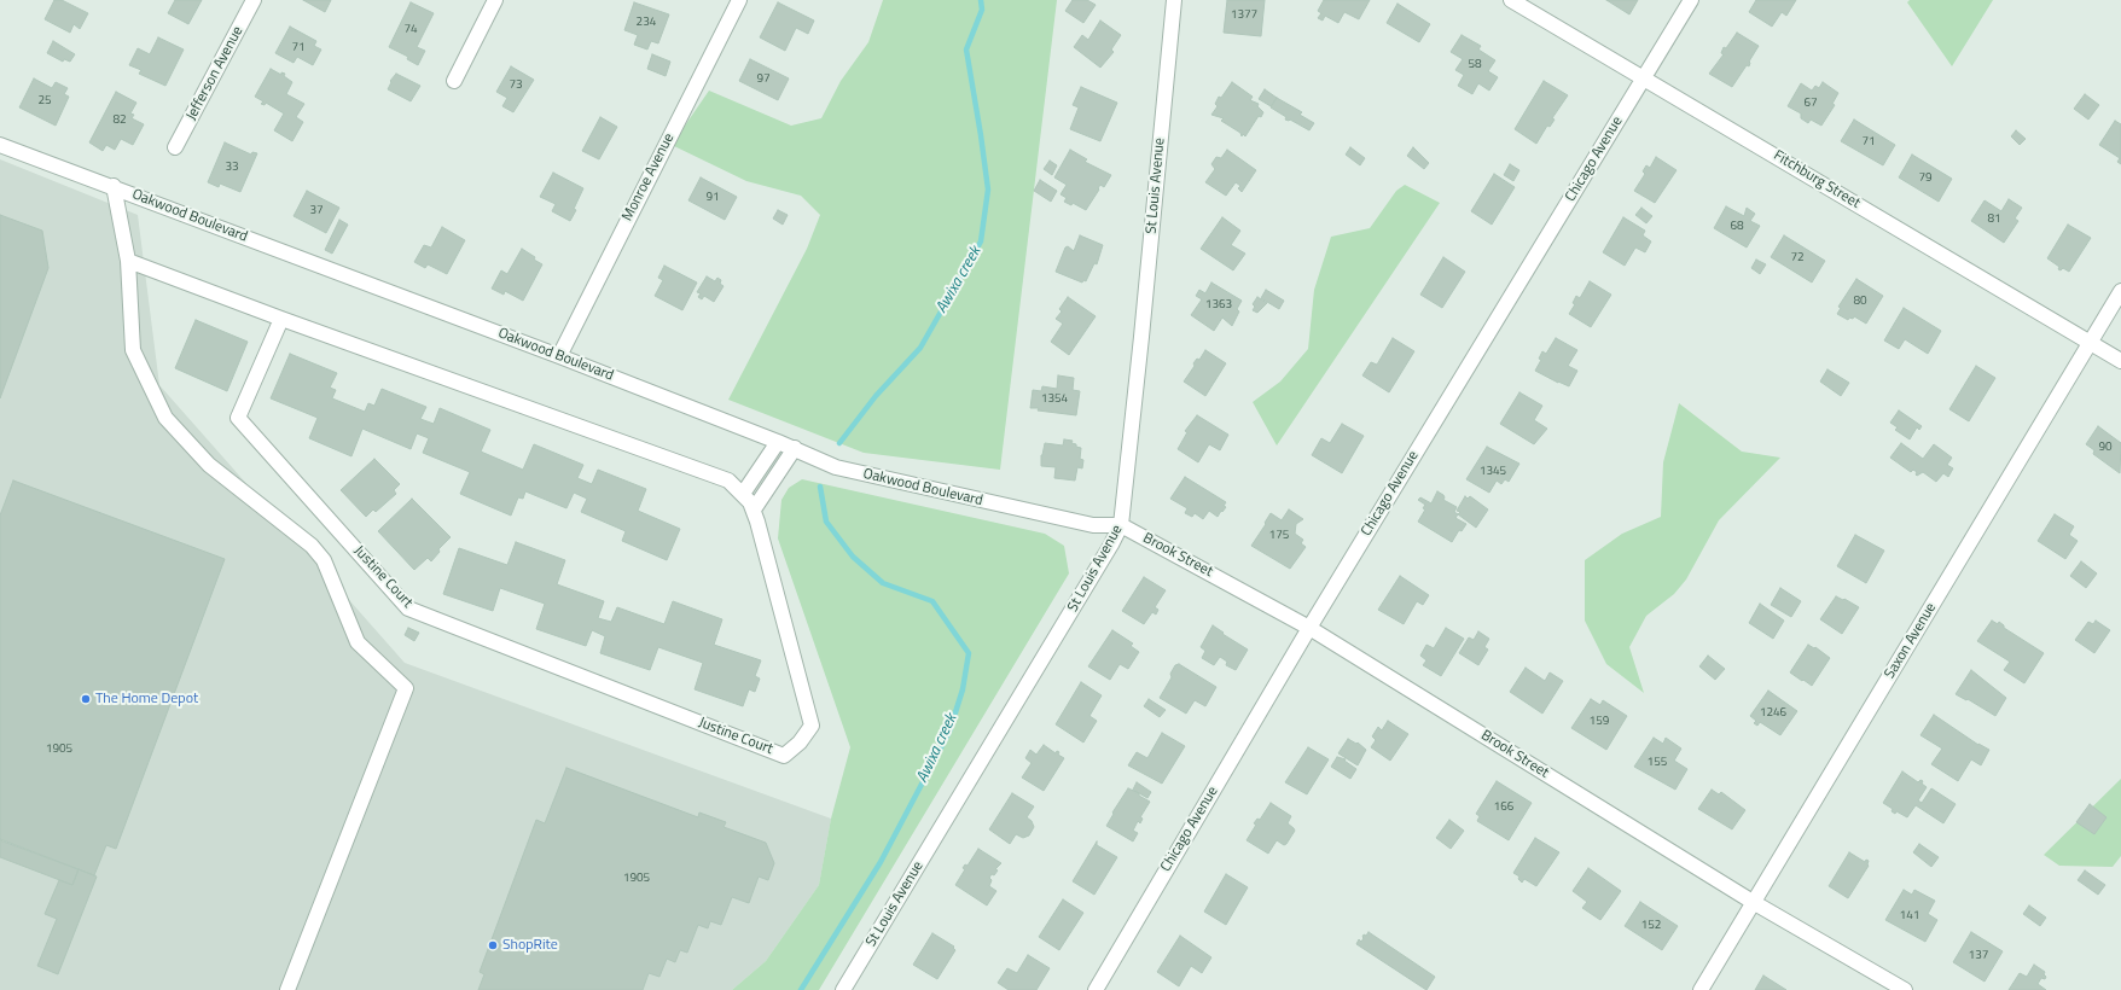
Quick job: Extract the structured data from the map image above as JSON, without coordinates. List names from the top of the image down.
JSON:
{
  "streets": {
    "street": [
      "Jefferson Avenue",
      "Chicago Avenue",
      "Monroe Avenue",
      "Fitchburg Street",
      "St Louis Avenue",
      "Oakwood Boulevard",
      "Brook Street",
      "Justine Court",
      "Saxon Avenue"
    ]
  },
  "crossings": [
    ["Chicago Avenue", "Fitchburg Street"],
    ["Chicago Avenue", "Brook Street"],
    ["Monroe Avenue", "Oakwood Boulevard"],
    ["Fitchburg Street", "Saxon Avenue"],
    ["St Louis Avenue", "Oakwood Boulevard"],
    ["St Louis Avenue", "Brook Street"],
    ["Oakwood Boulevard", "Brook Street"],
    ["Brook Street", "Saxon Avenue"]
  ],
  "water": ["Awixa creek"],
  "places": ["The Home Depot", "ShopRite"],
  "house_numbers": [
    "1377",
    "234",
    "74",
    "71",
    "58",
    "97",
    "73",
    "25",
    "67",
    "82",
    "71",
    "33",
    "79",
    "91",
    "37",
    "81",
    "68",
    "72",
    "80",
    "1363",
    "1354",
    "90",
    "1345",
    "175",
    "1246",
    "159",
    "1905",
    "155",
    "166",
    "1905",
    "141",
    "152",
    "137"
  ]
}
